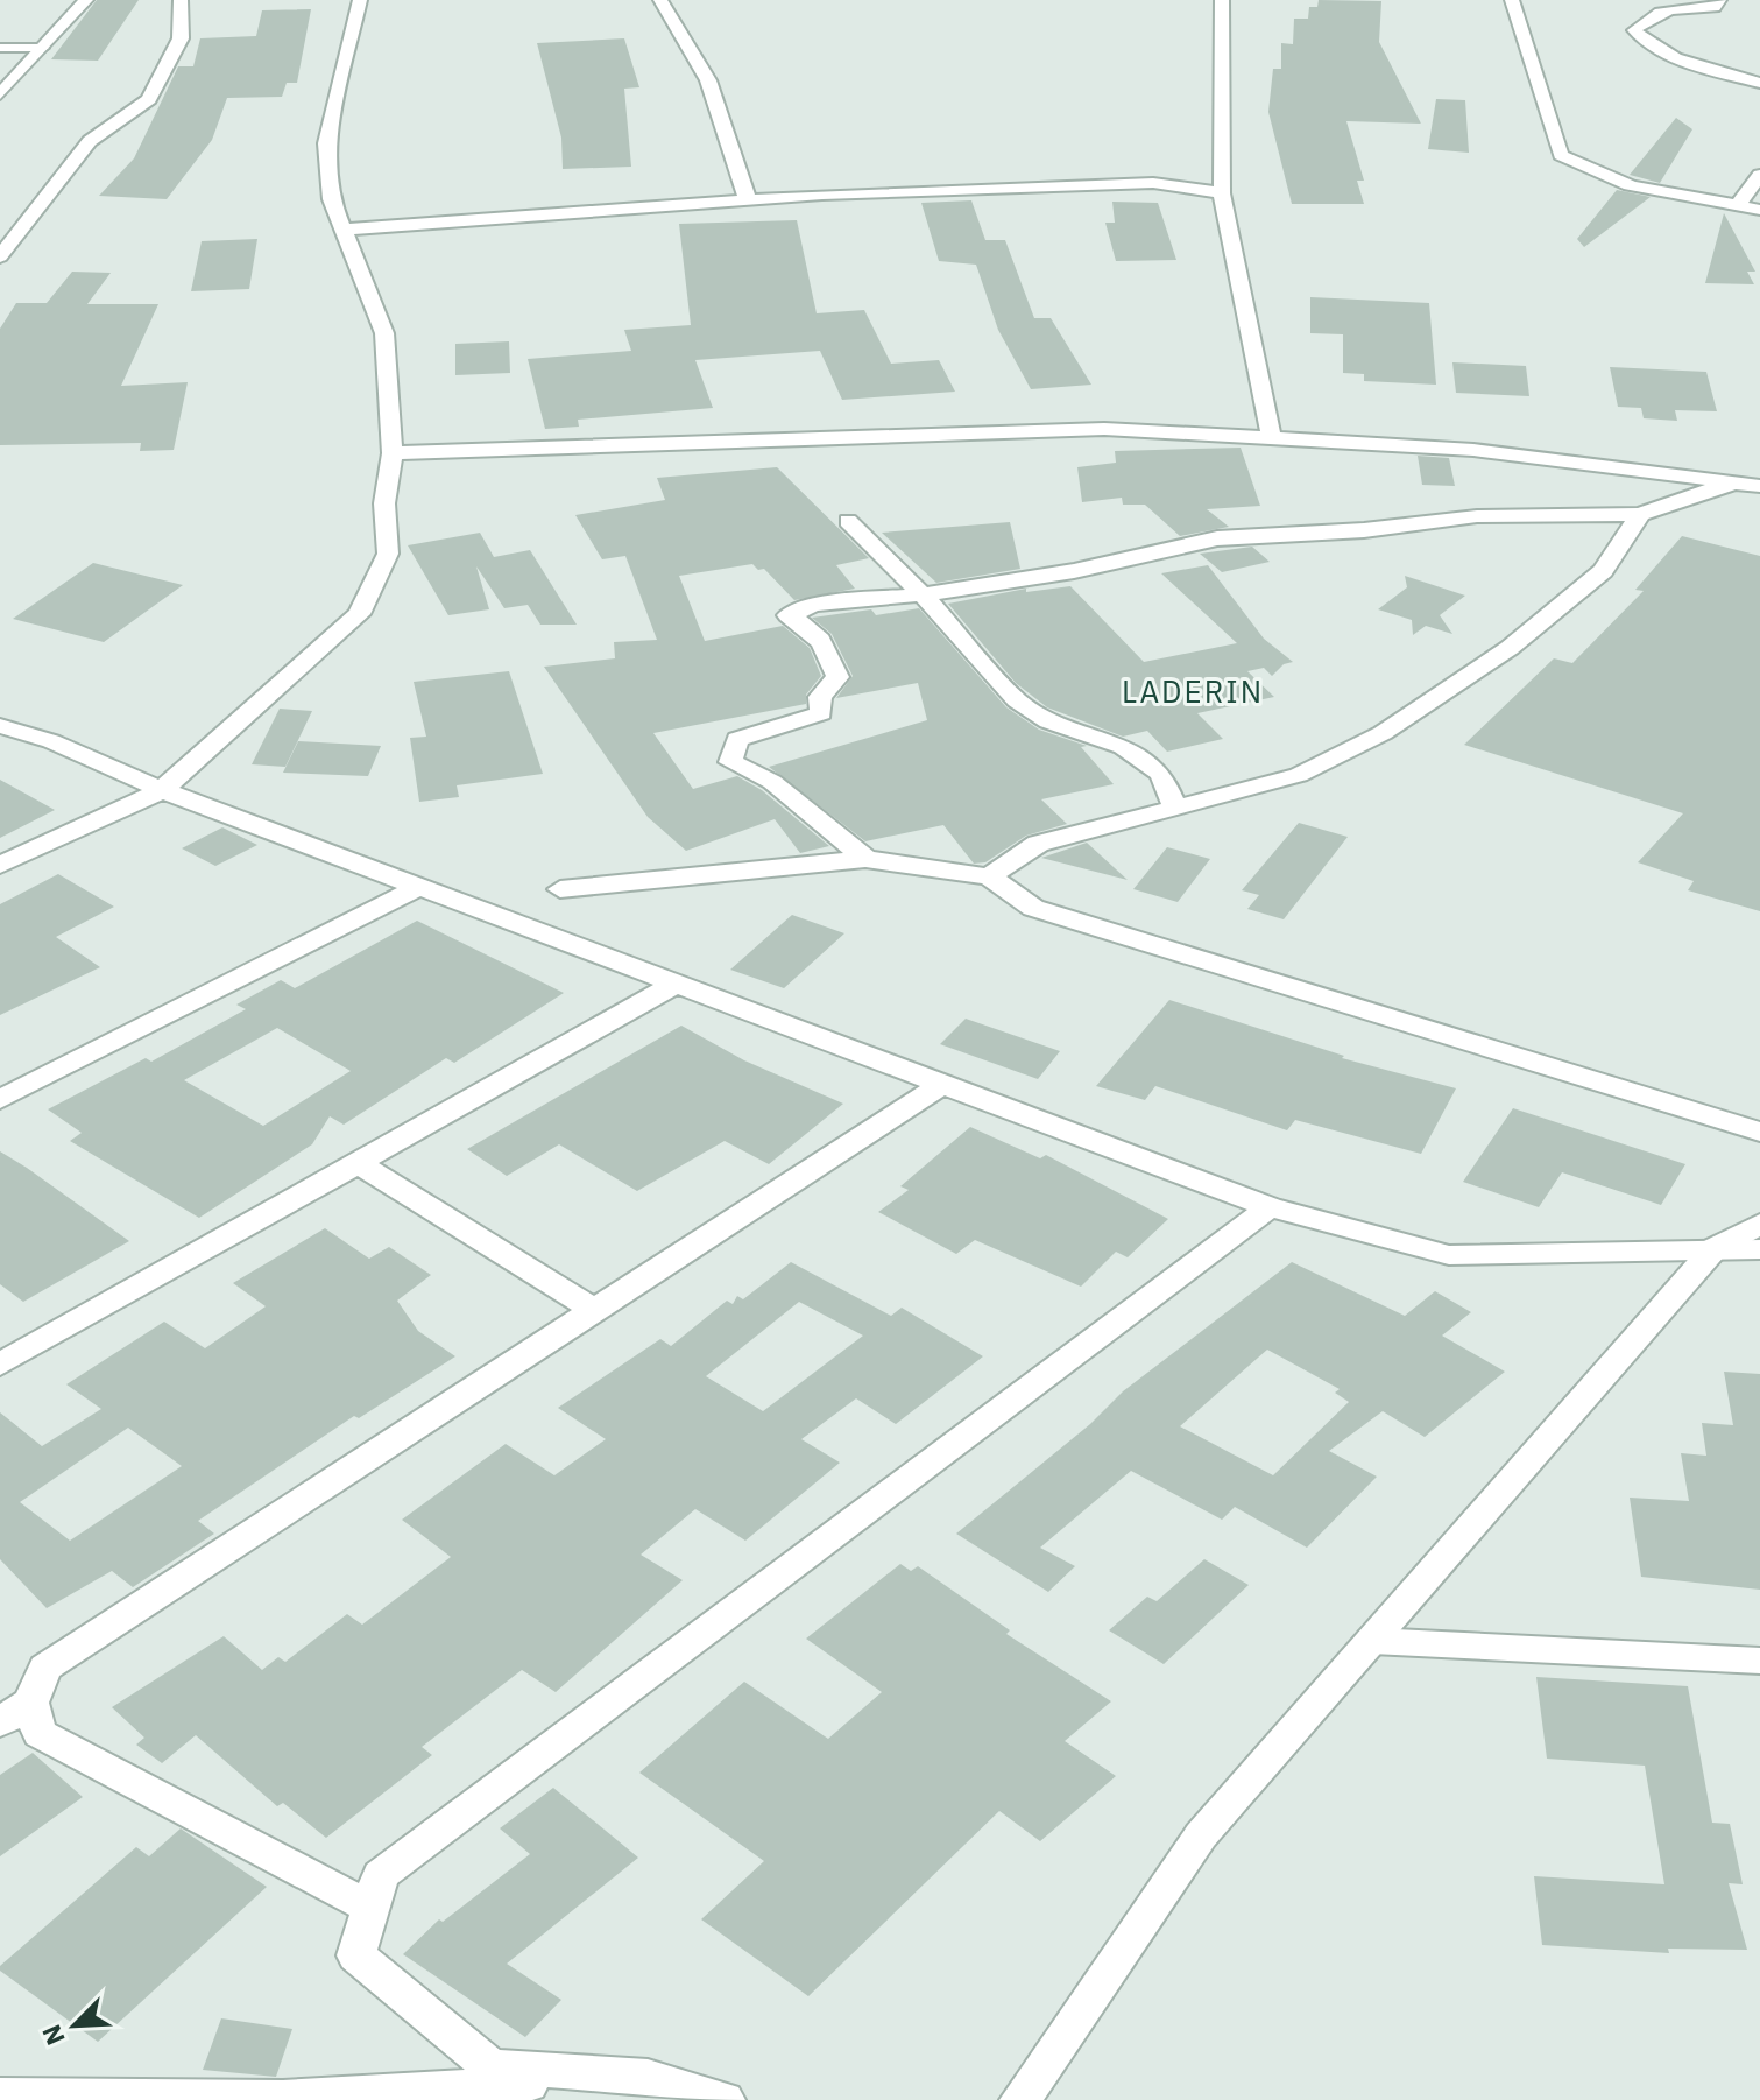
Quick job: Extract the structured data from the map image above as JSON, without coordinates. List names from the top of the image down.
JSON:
{
  "districts": ["LADERIN"],
  "north": "bottom left"
}
